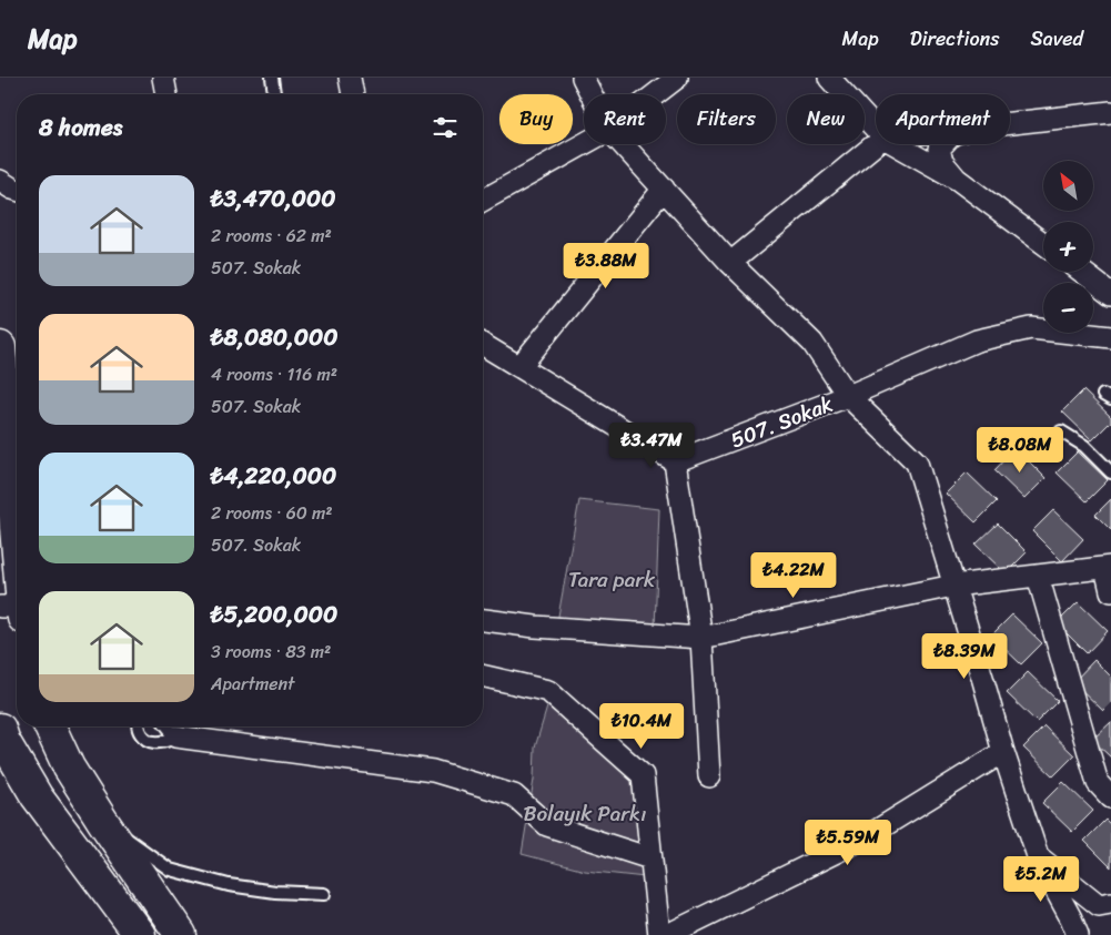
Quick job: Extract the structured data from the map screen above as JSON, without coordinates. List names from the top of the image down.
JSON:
{
  "streets": {
    "street": ["507. Sokak"]
  },
  "parks": ["Tara park", "Bolayık Parkı"],
  "north": "top left",
  "page": {
    "header": "Map",
    "nav": ["Map", "Directions", "Saved"],
    "chip": [
      "Buy",
      "Rent",
      "Filters",
      "New",
      "Apartment"
    ],
    "heading": "8 homes",
    "map_buttons": ["+", "−"],
    "list": [
      {
        "name": "₺3,470,000",
        "note": "2 rooms · 62 m² · 507. Sokak"
      },
      {
        "name": "₺8,080,000",
        "note": "4 rooms · 116 m² · 507. Sokak"
      },
      {
        "name": "₺4,220,000",
        "note": "2 rooms · 60 m² · 507. Sokak"
      },
      {
        "name": "₺5,200,000",
        "note": "3 rooms · 83 m² · Apartment"
      }
    ],
    "price": [
      "₺3.88M",
      "₺3.47M",
      "₺8.08M",
      "₺4.22M",
      "₺8.39M",
      "₺10.4M",
      "₺5.59M",
      "₺5.2M"
    ]
  }
}
